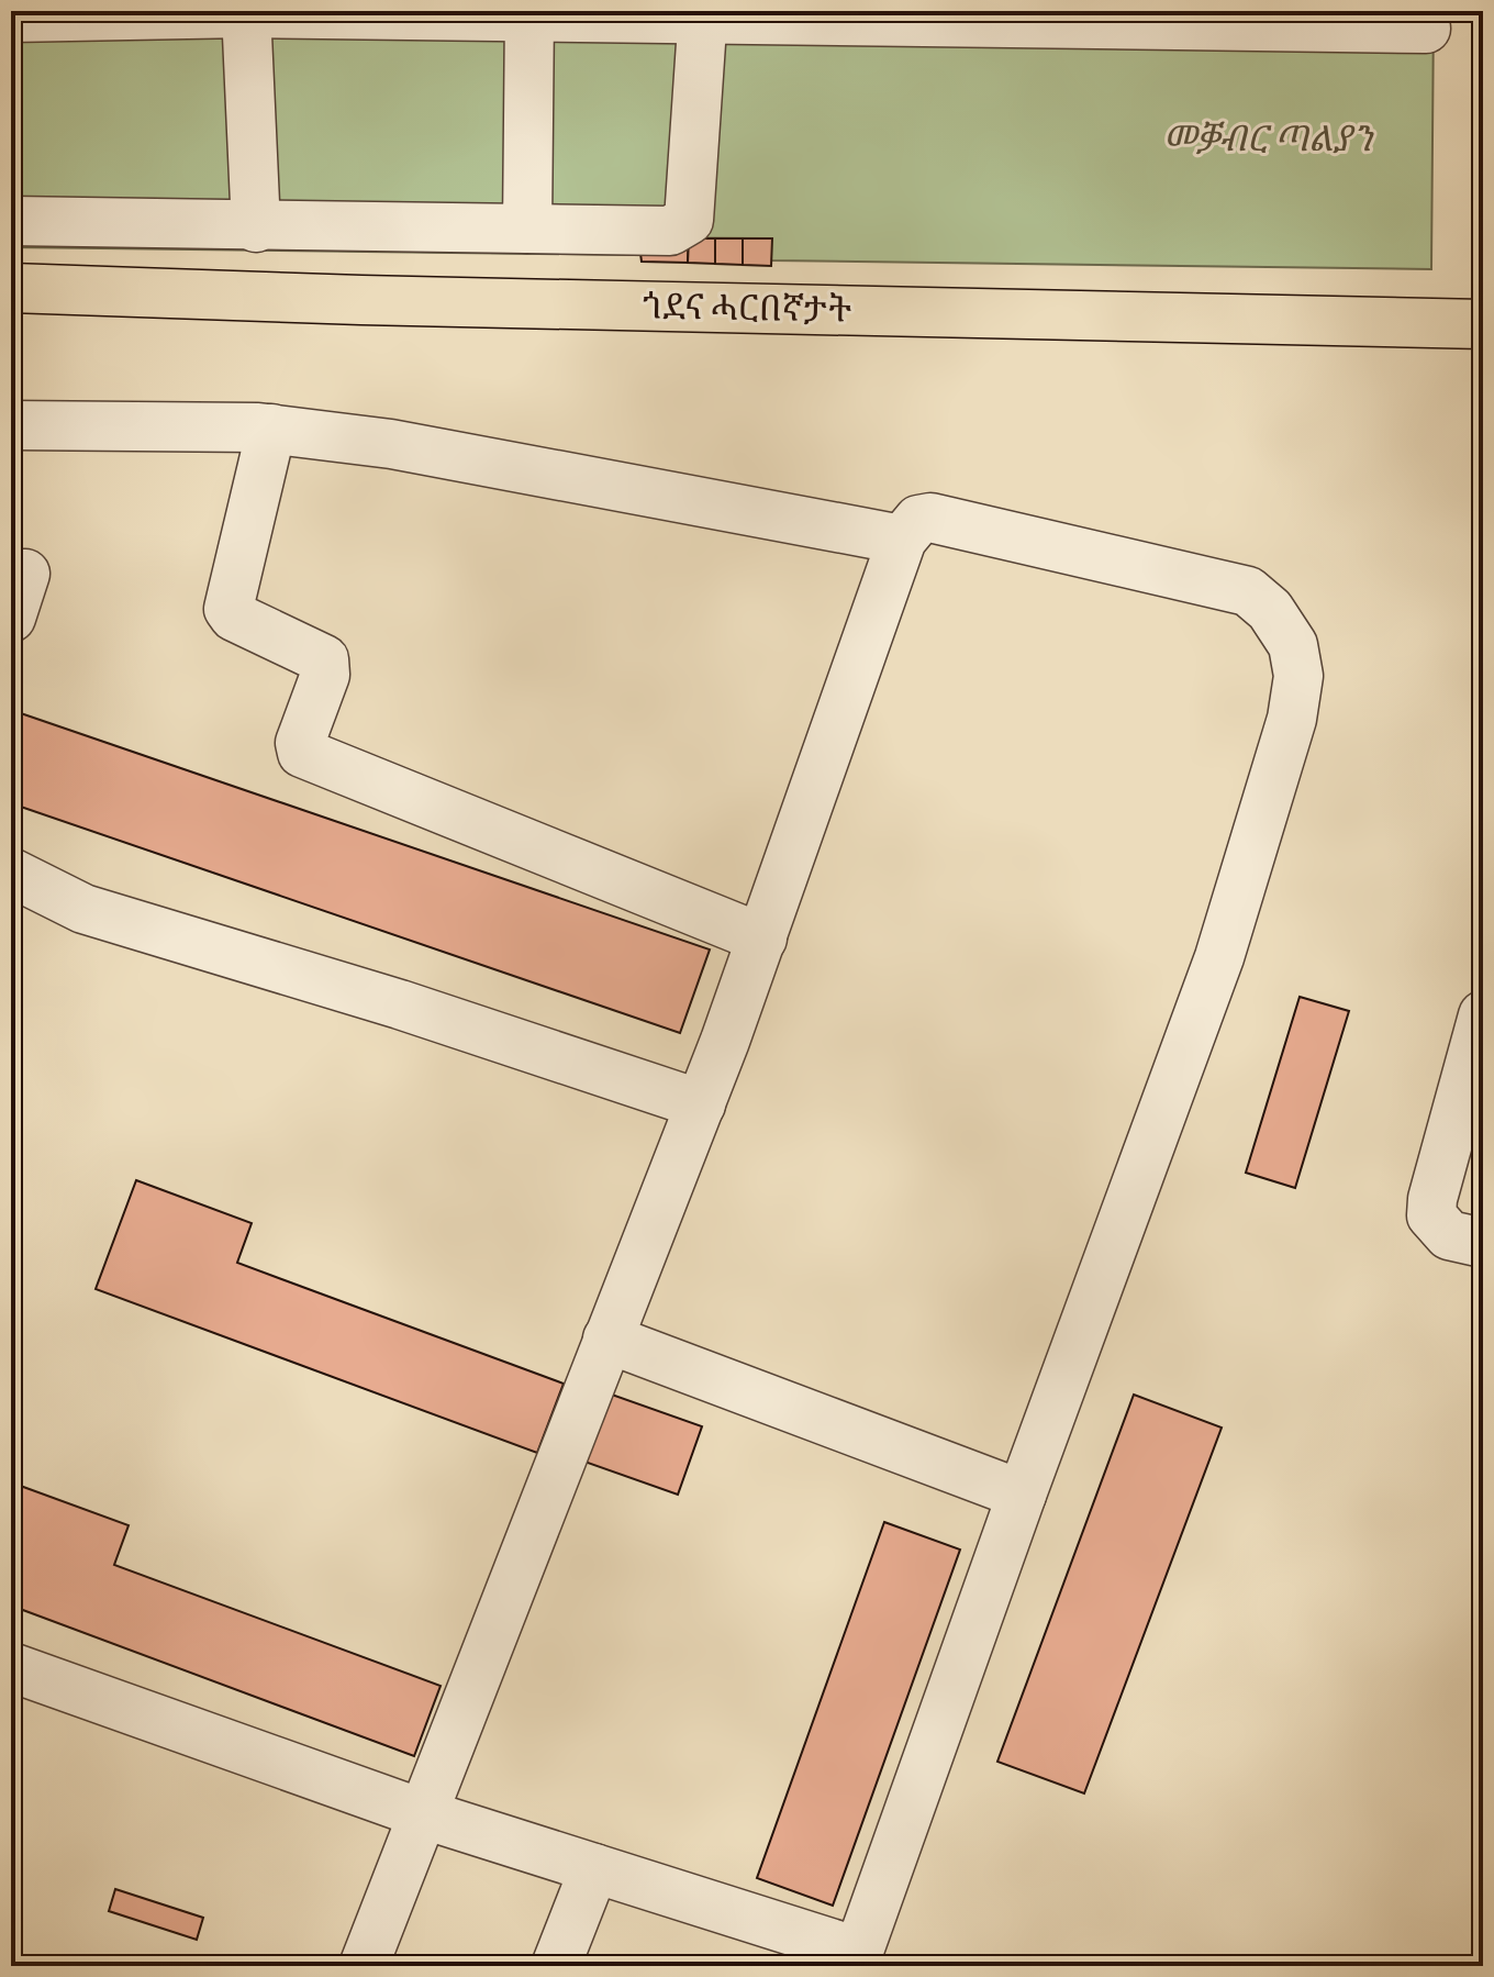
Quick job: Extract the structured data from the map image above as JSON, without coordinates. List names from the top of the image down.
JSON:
{
  "streets": {
    "main road": ["ጎደና ሓርበኛታት"]
  },
  "parks": ["መቓብር ጣልያን"]
}
